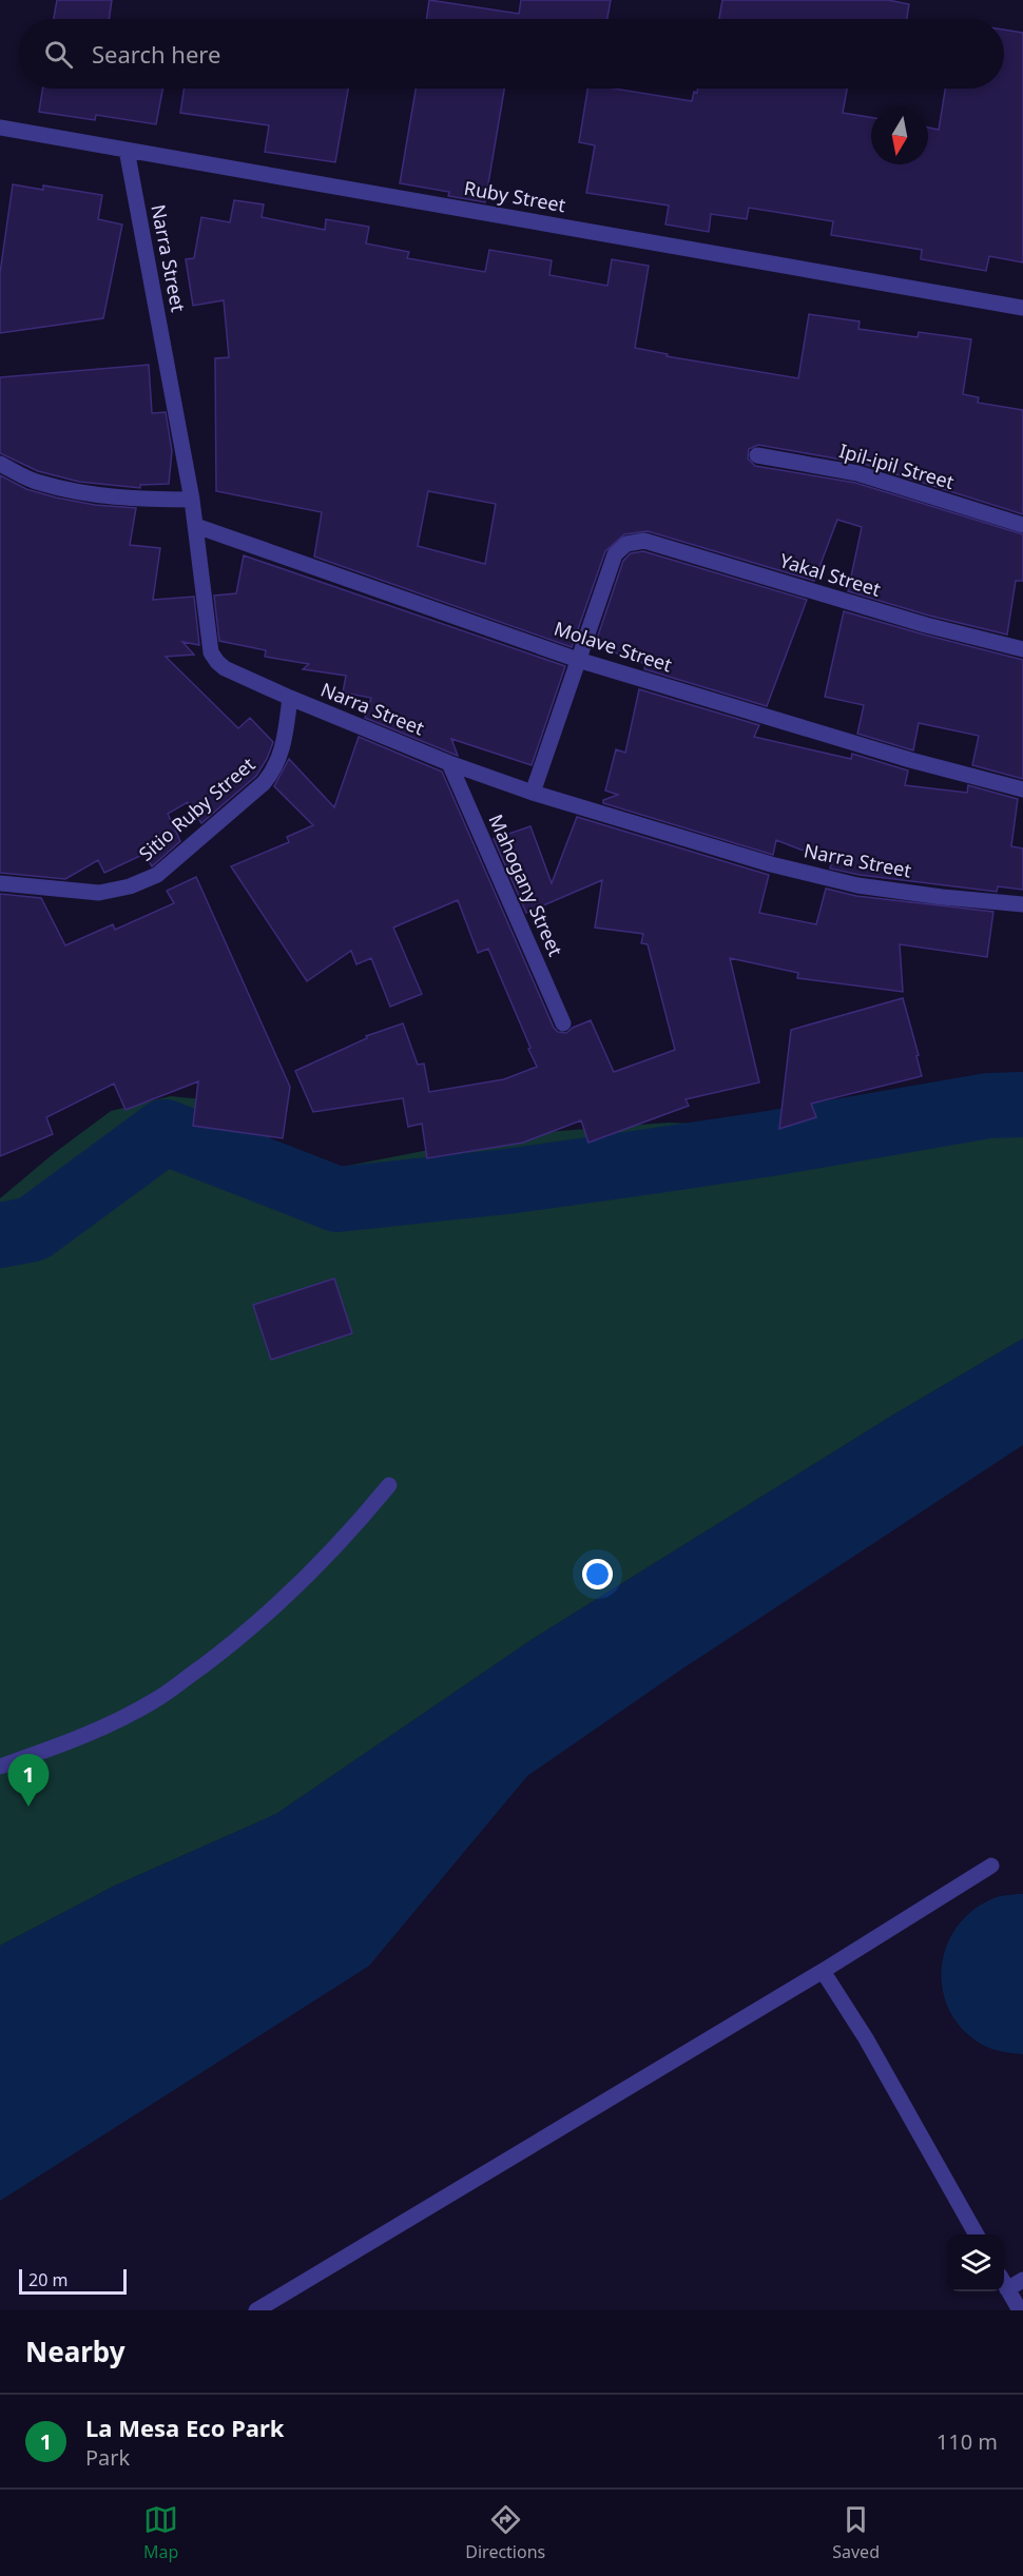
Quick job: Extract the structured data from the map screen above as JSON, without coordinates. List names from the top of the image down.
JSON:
{
  "streets": {
    "street": [
      "Ruby Street",
      "Narra Street",
      "Ipil-ipil Street",
      "Yakal Street",
      "Molave Street",
      "Sitio Ruby Street",
      "Mahogany Street"
    ]
  },
  "crossings": [
    ["Ruby Street", "Narra Street"],
    ["Narra Street", "Molave Street"],
    ["Narra Street", "Sitio Ruby Street"],
    ["Narra Street", "Mahogany Street"],
    ["Yakal Street", "Molave Street"]
  ],
  "scale_bar": "20 m",
  "north": "bottom",
  "page": {
    "search": "Search here",
    "pins": "1",
    "scale": "20 m",
    "heading": "Nearby",
    "list": [
      {
        "mark": "1",
        "name": "La Mesa Eco Park",
        "note": "Park",
        "value": "110 m"
      }
    ],
    "nav": ["Map", "Directions", "Saved"]
  }
}
